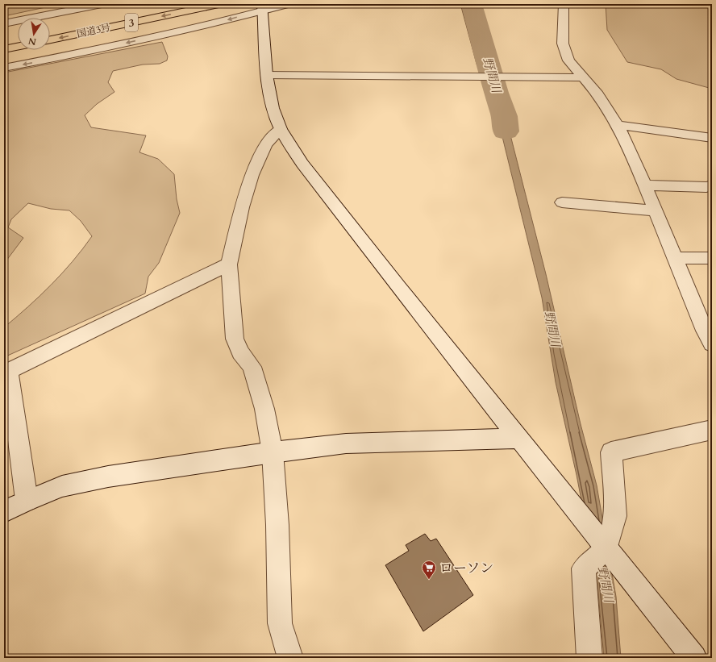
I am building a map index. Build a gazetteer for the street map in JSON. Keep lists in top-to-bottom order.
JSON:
{
  "streets": {
    "highway": ["3", "国道3号"]
  },
  "water": ["野間川"],
  "places": {
    "supermarket": ["ローソン"]
  },
  "north": "bottom"
}
